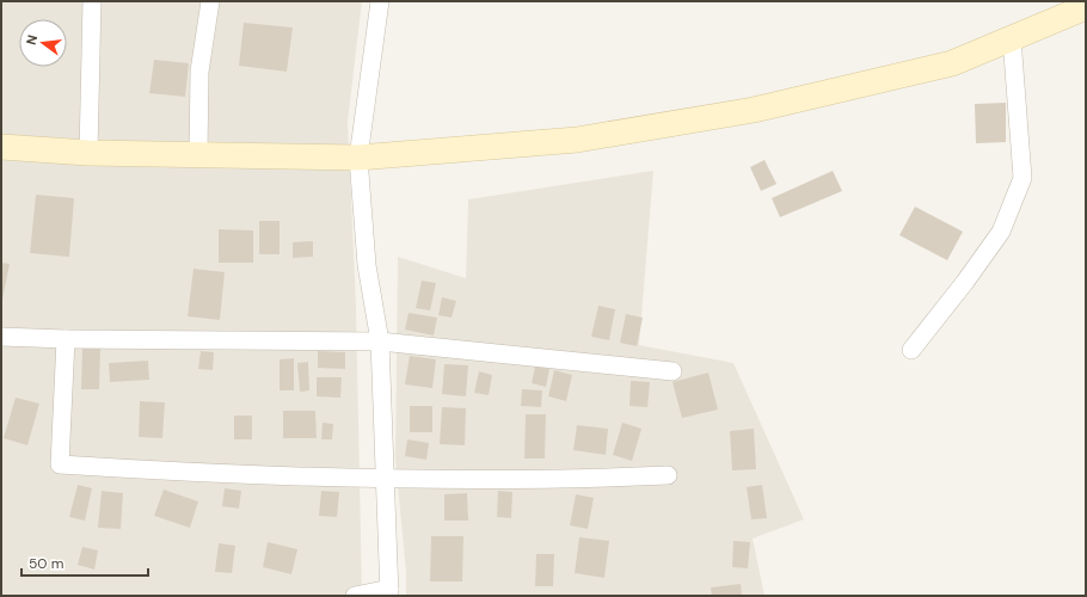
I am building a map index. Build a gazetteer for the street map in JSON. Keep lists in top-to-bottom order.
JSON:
{
  "scale_bar": "50 m",
  "north": "left"
}
